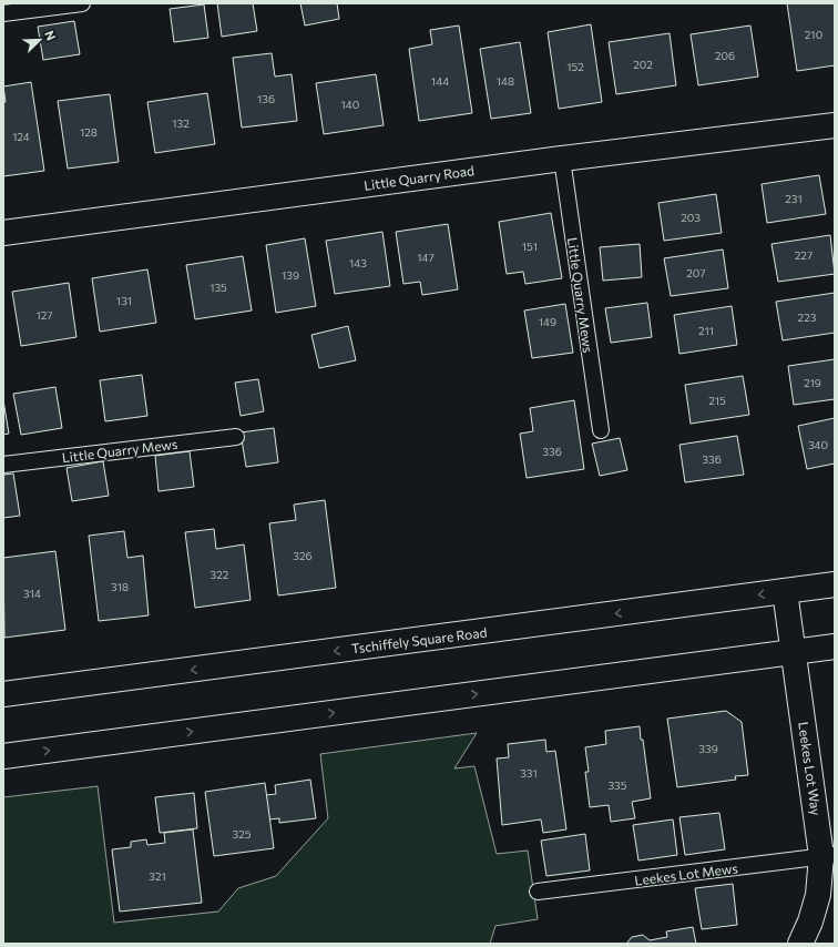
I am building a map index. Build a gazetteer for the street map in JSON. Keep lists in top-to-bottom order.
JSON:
{
  "streets": {
    "street": ["Little Quarry Road", "Tschiffely Square Road", "Leekes Lot Way"],
    "lane": ["Little Quarry Mews", "Leekes Lot Mews"]
  },
  "crossings": [
    ["Little Quarry Road", "Little Quarry Mews"],
    ["Tschiffely Square Road", "Leekes Lot Way"],
    ["Leekes Lot Way", "Leekes Lot Mews"]
  ],
  "house_numbers": [
    "210",
    "206",
    "202",
    "152",
    "144",
    "148",
    "136",
    "140",
    "132",
    "128",
    "124",
    "231",
    "203",
    "151",
    "227",
    "147",
    "143",
    "207",
    "139",
    "135",
    "131",
    "127",
    "223",
    "149",
    "211",
    "219",
    "215",
    "340",
    "336",
    "336",
    "326",
    "322",
    "318",
    "314",
    "339",
    "331",
    "335",
    "325",
    "321"
  ],
  "north": "top right"
}
